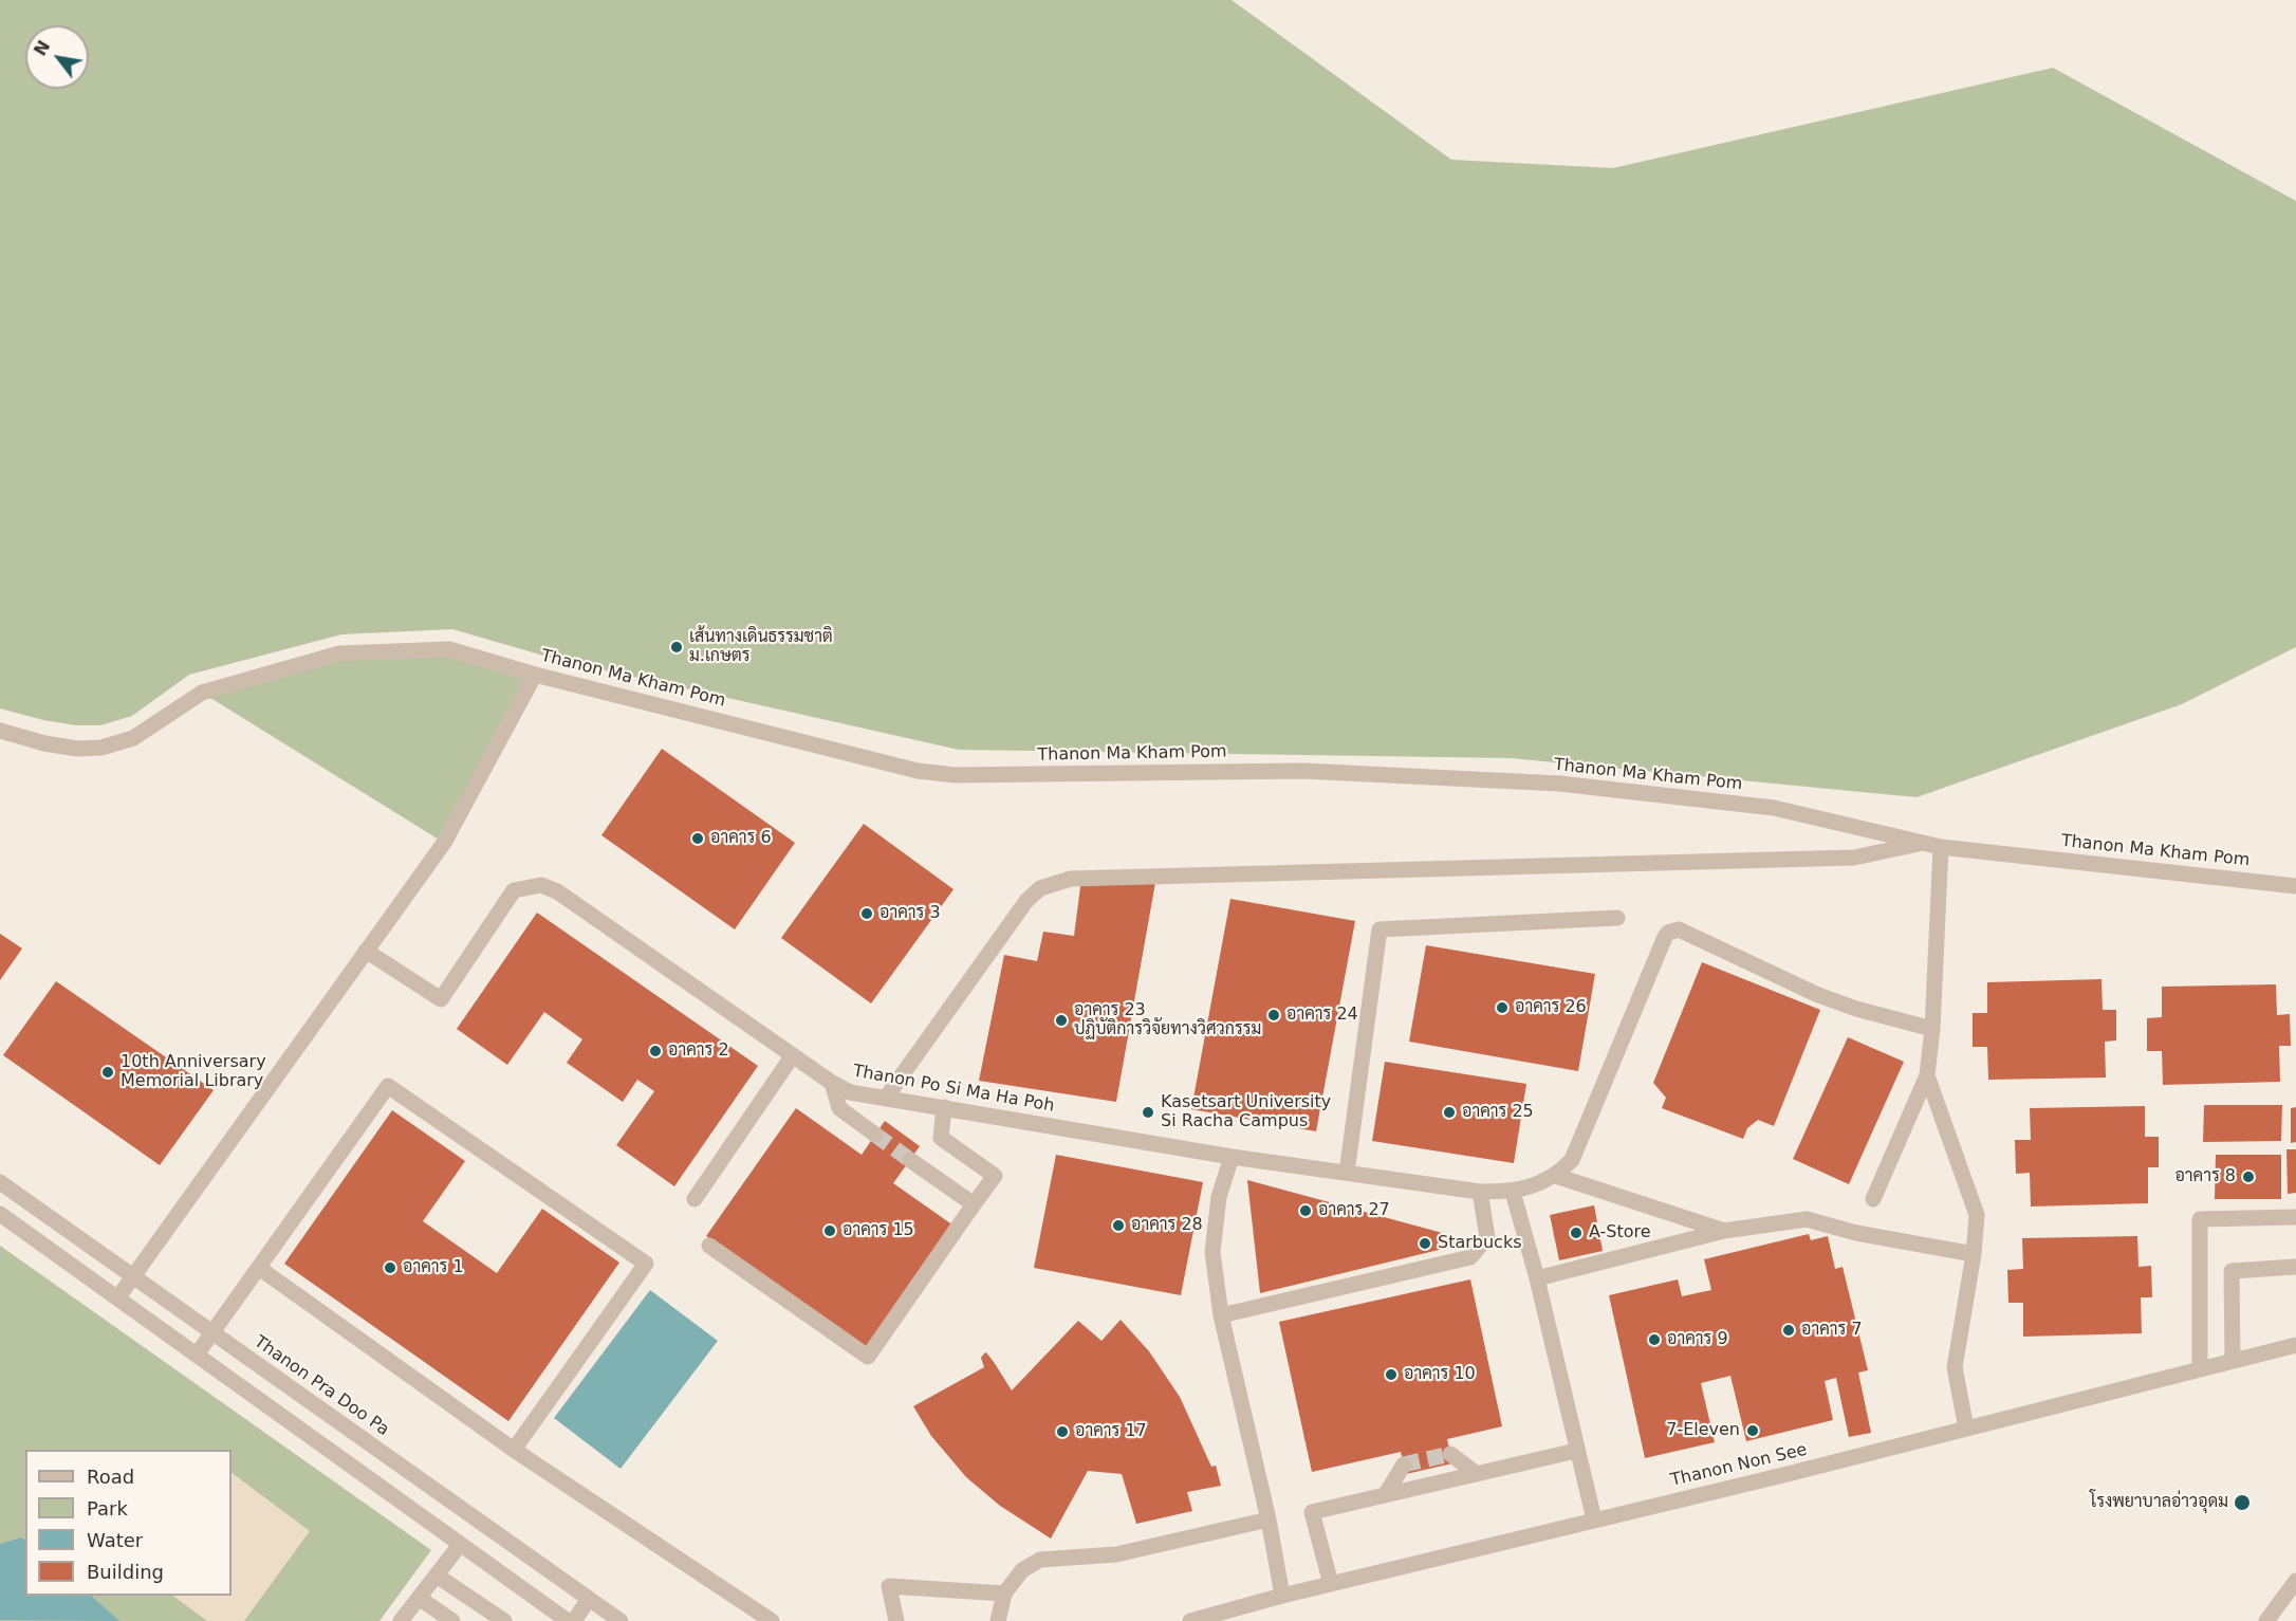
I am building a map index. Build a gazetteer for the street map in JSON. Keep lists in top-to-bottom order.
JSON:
{
  "streets": {
    "street": [
      "Thanon Ma Kham Pom",
      "Thanon Po Si Ma Ha Poh",
      "Thanon Pra Doo Pa",
      "Thanon Non See"
    ]
  },
  "places": [
    "เส้นทางเดินธรรมชาติ ม.เกษตร",
    "อาคาร 6",
    "อาคาร 3",
    "อาคาร 26",
    "อาคาร 24",
    "อาคาร 23 ปฏิบัติการวิจัยทางวิศวกรรม",
    "อาคาร 2",
    "10th Anniversary Memorial Library",
    "Kasetsart University Si Racha Campus",
    "อาคาร 25",
    "อาคาร 8",
    "อาคาร 27",
    "อาคาร 28",
    "อาคาร 15",
    "A-Store",
    "Starbucks",
    "อาคาร 1",
    "อาคาร 7",
    "อาคาร 9",
    "อาคาร 10",
    "7-Eleven",
    "อาคาร 17",
    "โรงพยาบาลอ่าวอุดม"
  ],
  "legend": [
    "Road",
    "Park",
    "Water",
    "Building"
  ],
  "north": "top left"
}
